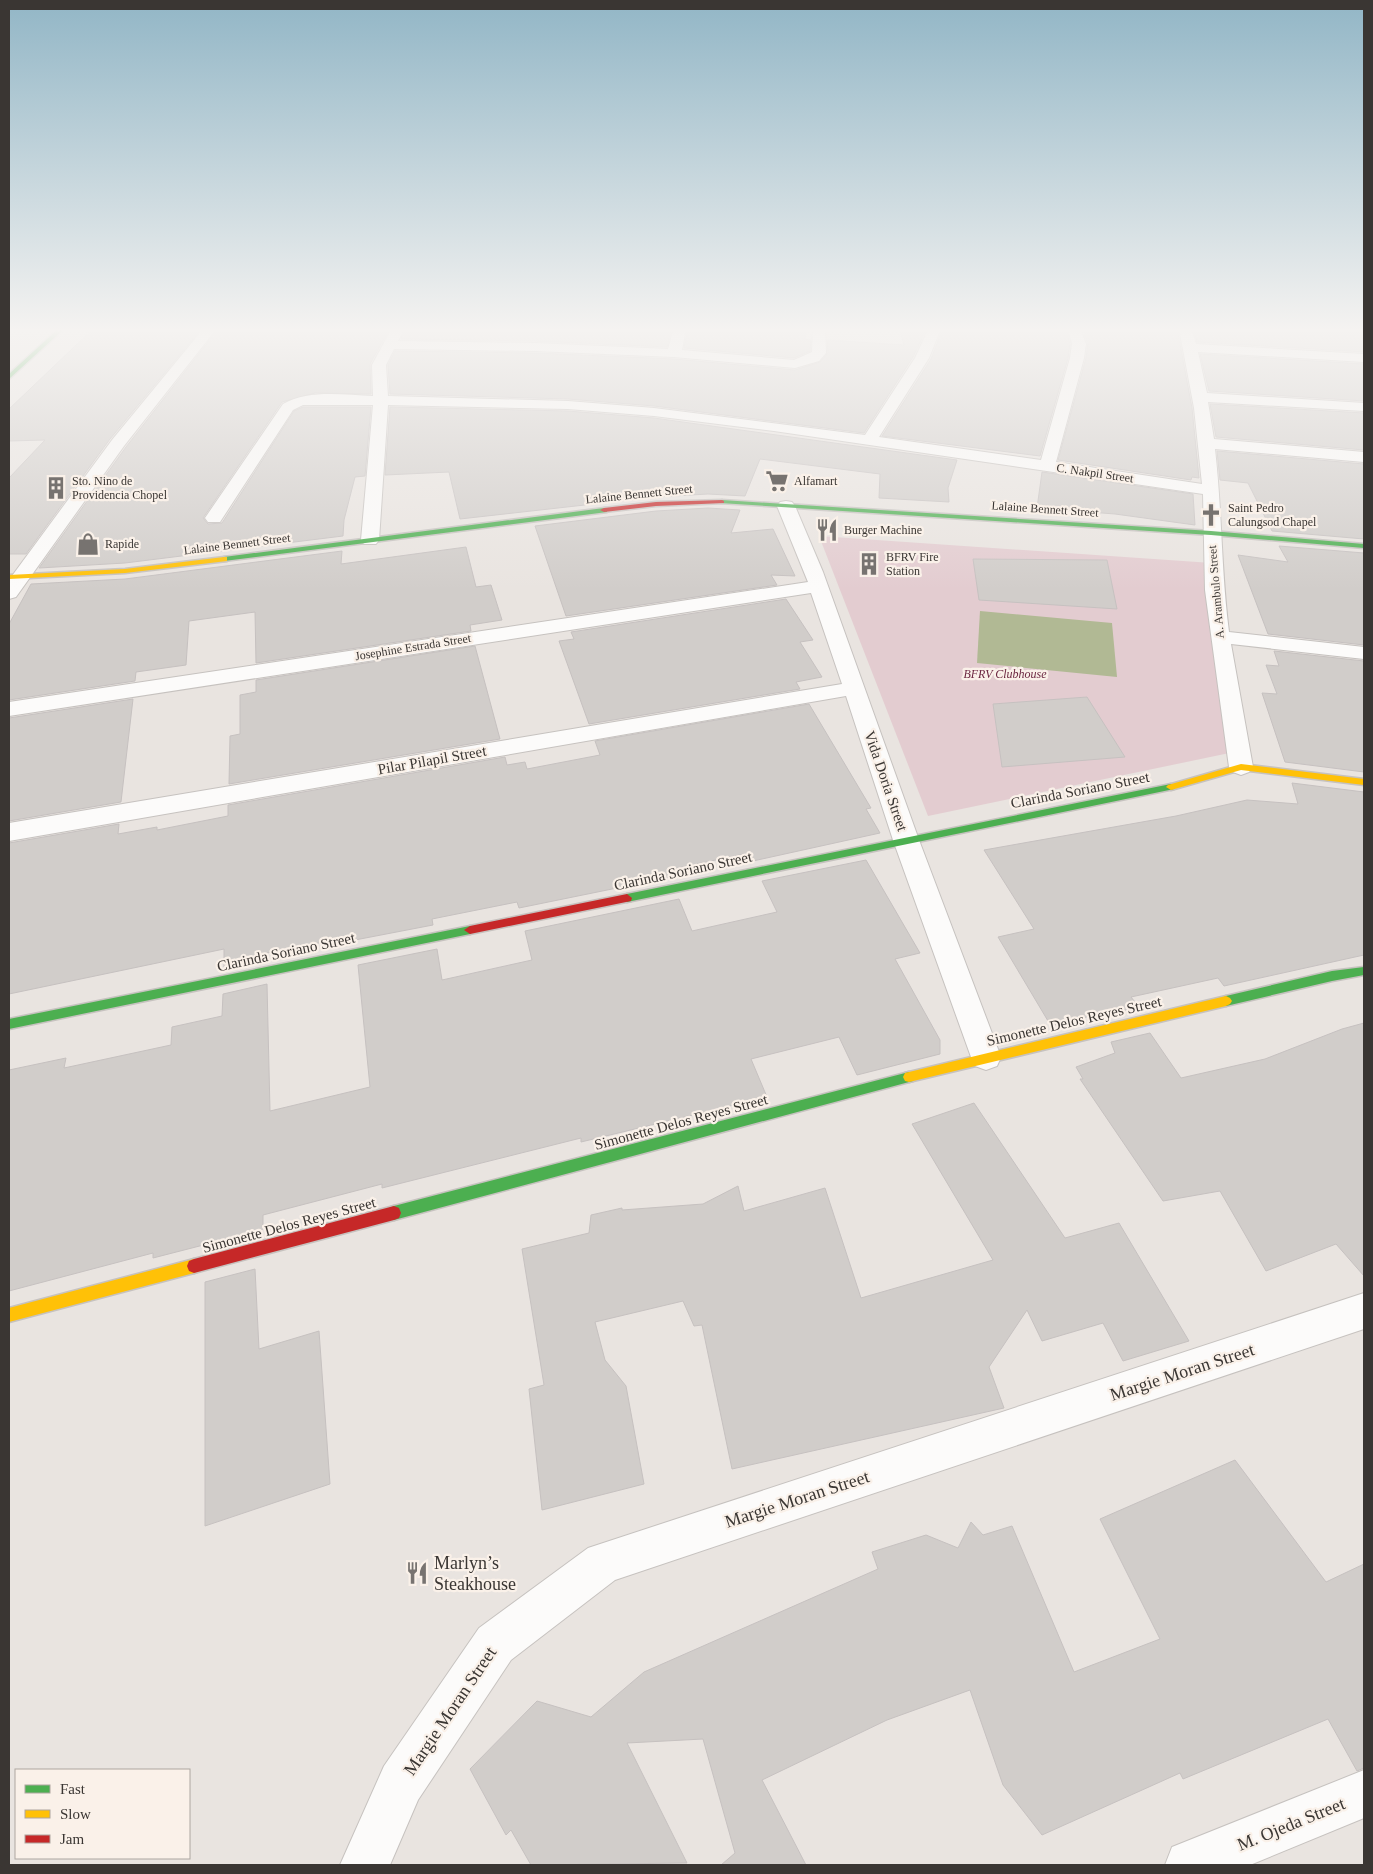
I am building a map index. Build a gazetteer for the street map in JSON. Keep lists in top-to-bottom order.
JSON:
{
  "streets": {
    "street": [
      "C. Nakpil Street",
      "Lalaine Bennett Street",
      "A. Arambulo Street",
      "Josephine Estrada Street",
      "Pilar Pilapil Street",
      "Vida Doria Street",
      "Clarinda Soriano Street",
      "Simonette Delos Reyes Street",
      "Margie Moran Street",
      "M. Ojeda Street"
    ]
  },
  "crossings": [
    ["C. Nakpil Street", "A. Arambulo Street"],
    ["Lalaine Bennett Street", "A. Arambulo Street"],
    ["Lalaine Bennett Street", "Vida Doria Street"],
    ["A. Arambulo Street", "Clarinda Soriano Street"],
    ["Josephine Estrada Street", "Vida Doria Street"],
    ["Pilar Pilapil Street", "Vida Doria Street"],
    ["Vida Doria Street", "Clarinda Soriano Street"],
    ["Vida Doria Street", "Simonette Delos Reyes Street"]
  ],
  "parks": ["BFRV Clubhouse"],
  "places": {
    "supermarket": ["Alfamart"],
    "building": ["Sto. Nino de Providencia Chopel", "BFRV Fire Station"],
    "church": ["Saint Pedro Calungsod Chapel"],
    "restaurant": ["Burger Machine", "Marlyn’s Steakhouse"],
    "shop": ["Rapide"]
  },
  "legend": ["Fast", "Slow", "Jam"]
}
